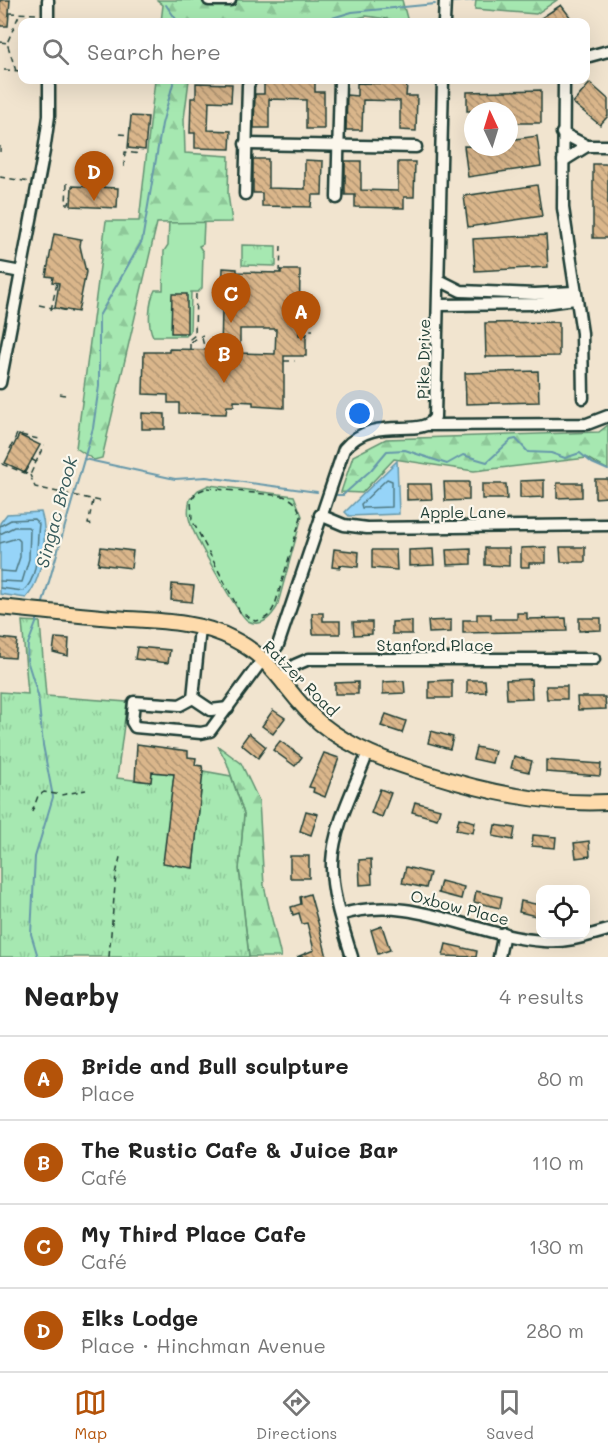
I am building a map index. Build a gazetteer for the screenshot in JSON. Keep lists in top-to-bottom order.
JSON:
{
  "streets": {
    "main road": ["Ratzer Road"],
    "street": [
      "Pike Drive",
      "Apple Lane",
      "Stanford Place",
      "Oxbow Place"
    ]
  },
  "crossings": [
    ["Stanford Place", "Ratzer Road"]
  ],
  "water": ["Singac Brook"],
  "north": "top",
  "page": {
    "search": "Search here",
    "pins": [
      "D",
      "C",
      "A",
      "B"
    ],
    "heading": ["Nearby", "4 results"],
    "list": [
      {
        "mark": "A",
        "name": "Bride and Bull sculpture",
        "note": "Place",
        "value": "80 m"
      },
      {
        "mark": "B",
        "name": "The Rustic Cafe & Juice Bar",
        "note": "Café",
        "value": "110 m"
      },
      {
        "mark": "C",
        "name": "My Third Place Cafe",
        "note": "Café",
        "value": "130 m"
      },
      {
        "mark": "D",
        "name": "Elks Lodge",
        "note": "Place · Hinchman Avenue",
        "value": "280 m"
      }
    ],
    "nav": ["Map", "Directions", "Saved"]
  }
}
